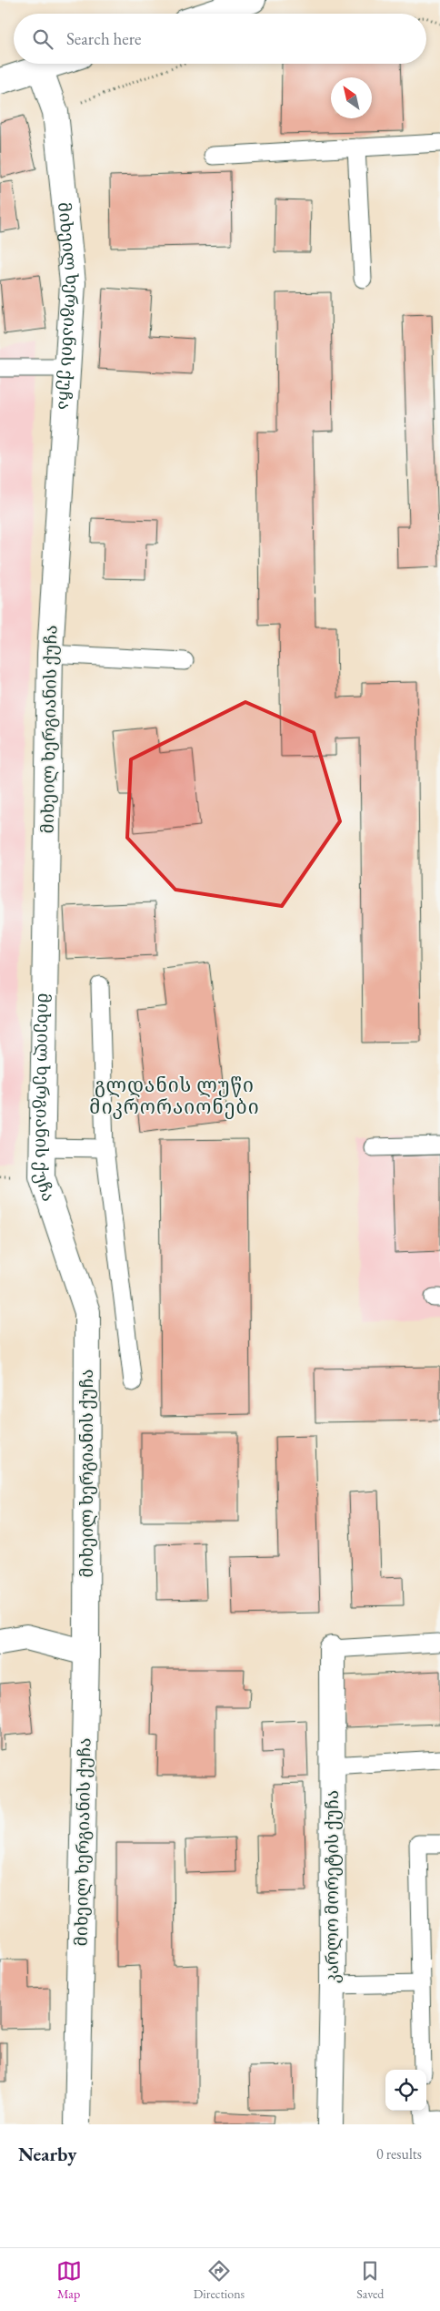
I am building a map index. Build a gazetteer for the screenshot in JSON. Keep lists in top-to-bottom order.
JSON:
{
  "streets": {
    "street": ["მიხეილ ხერგიანის ქუჩა", "კარლო მორეტის ქუჩა"]
  },
  "districts": ["გლდანის ლუწი მიკრორაიონები"],
  "north": "top left",
  "page": {
    "search": "Search here",
    "heading": ["Nearby", "0 results"],
    "nav": ["Map", "Directions", "Saved"]
  }
}
